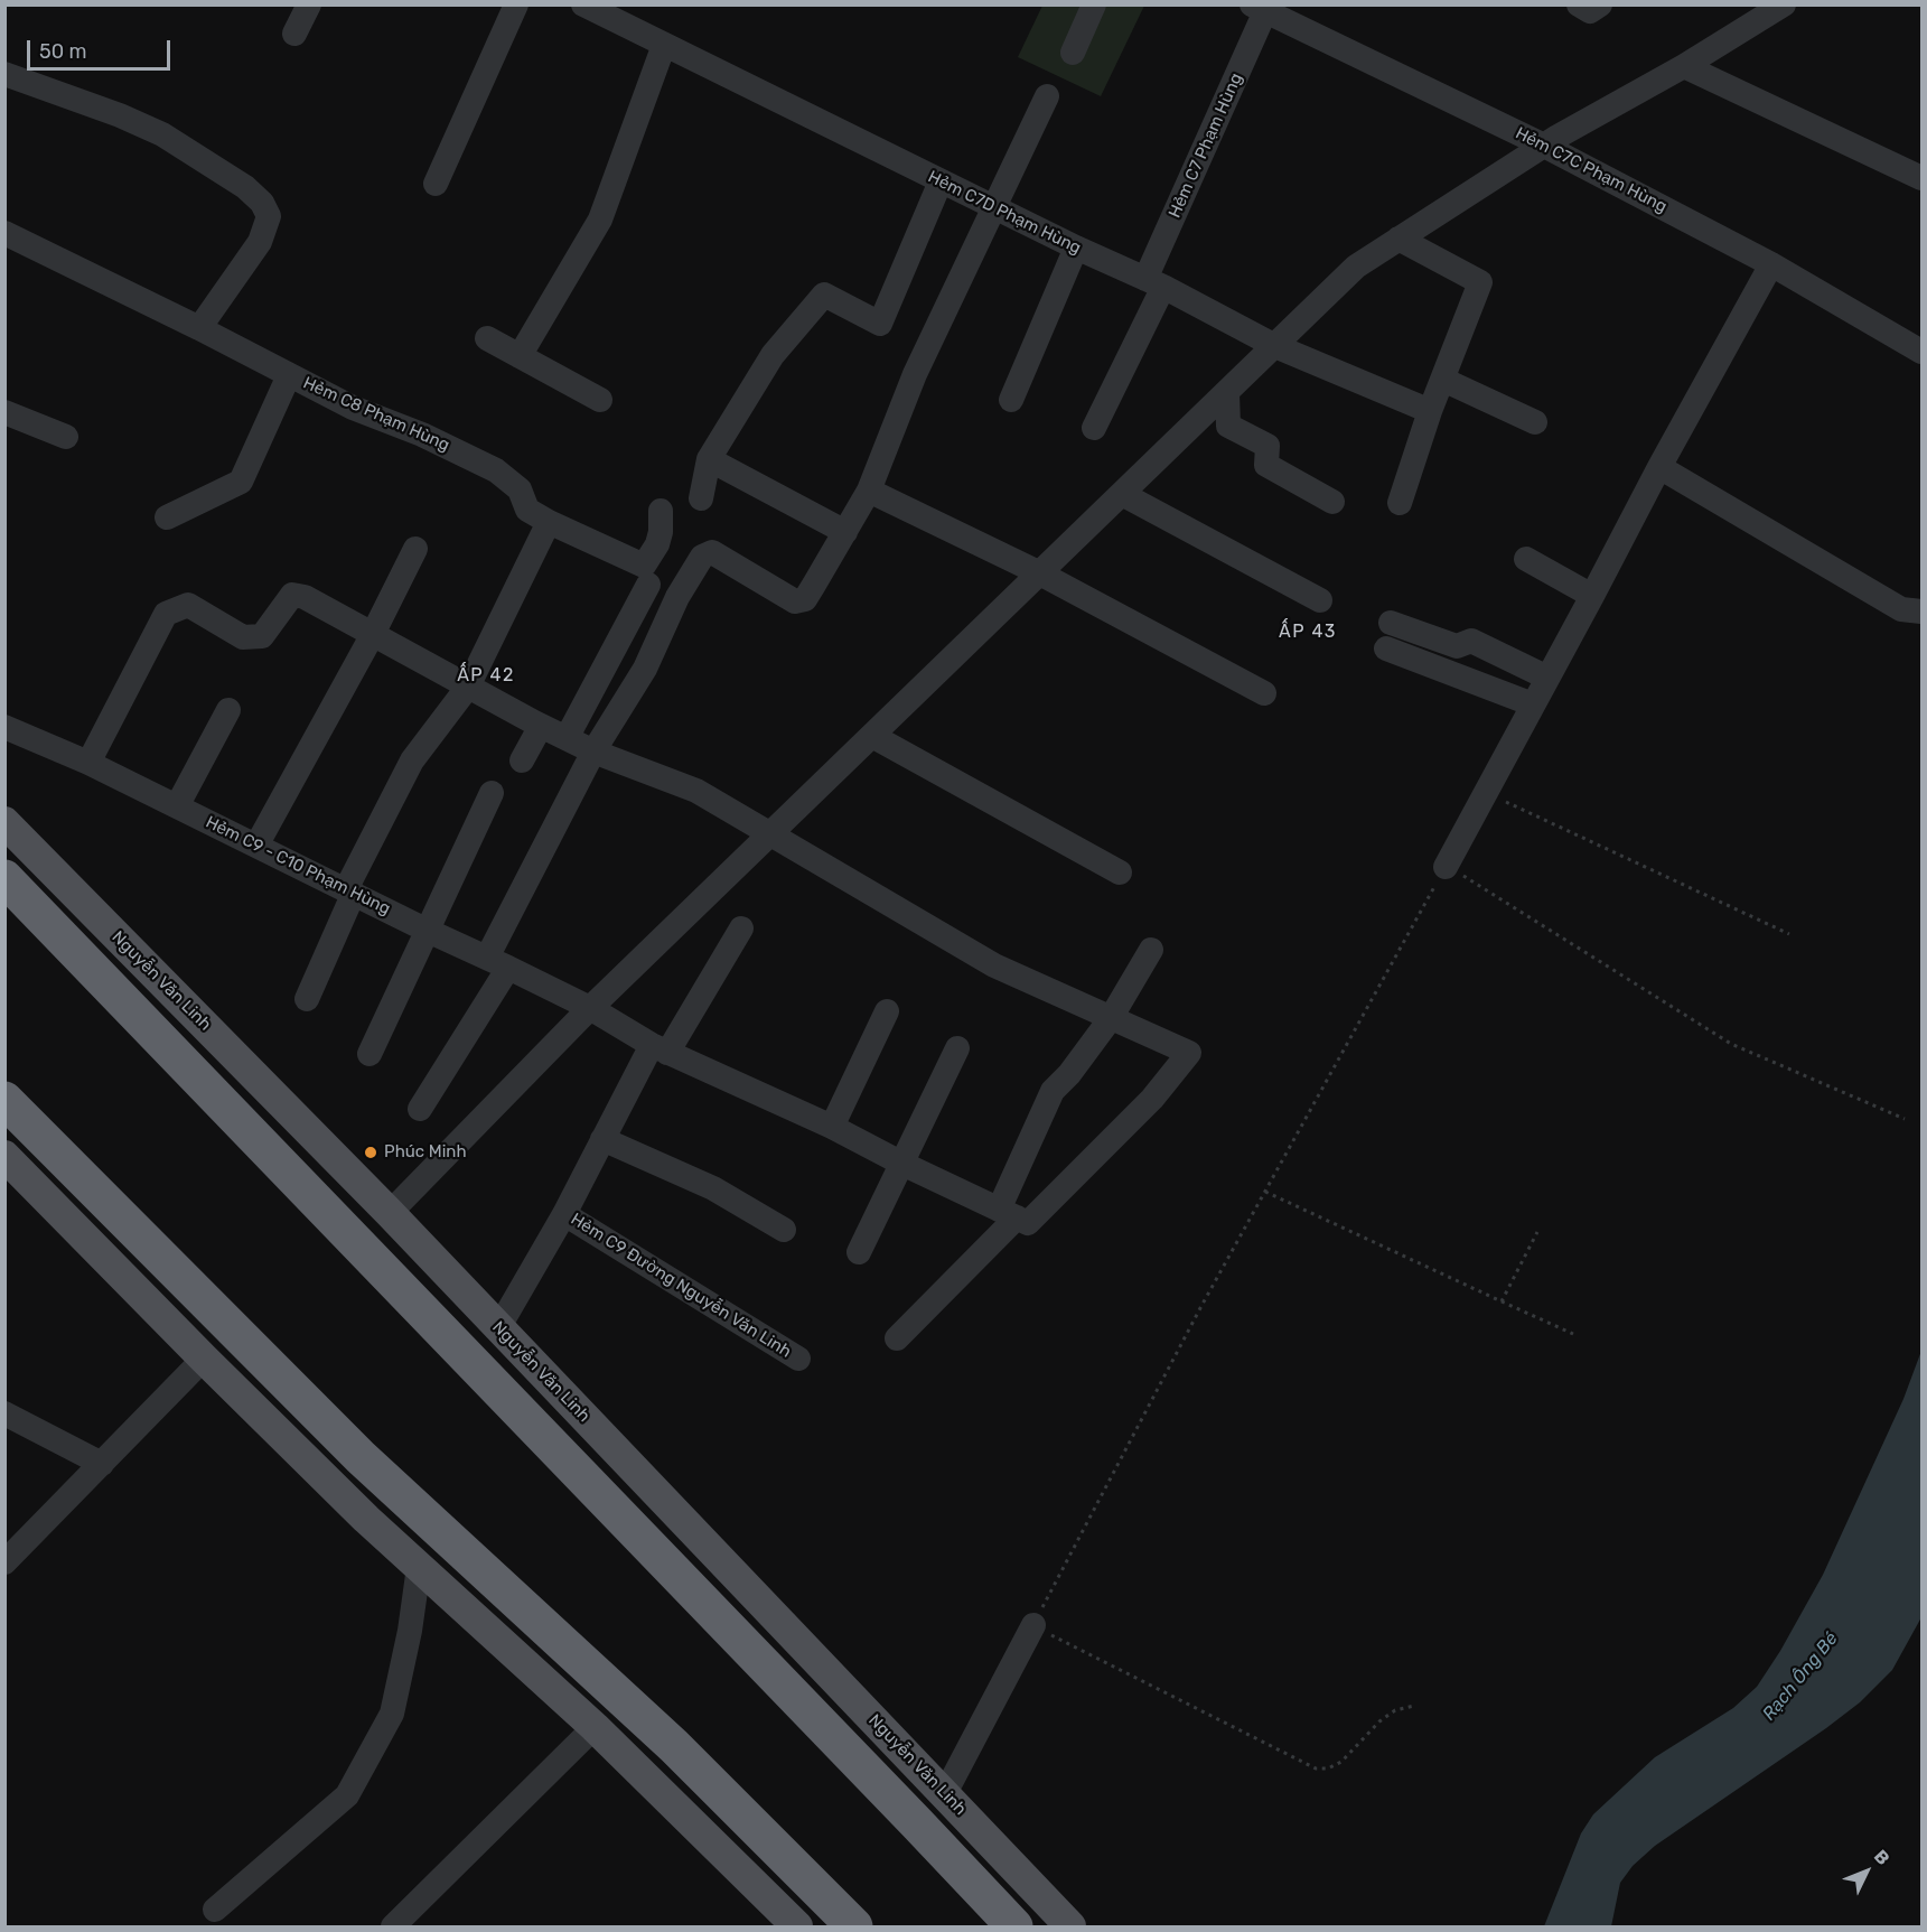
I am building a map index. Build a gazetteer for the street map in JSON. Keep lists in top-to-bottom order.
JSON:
{
  "streets": {
    "main road": ["Nguyễn Văn Linh"],
    "street": [
      "Hẻm C7 Phạm Hùng",
      "Hẻm C7C Phạm Hùng",
      "Hẻm C7D Phạm Hùng",
      "Hẻm C8 Phạm Hùng",
      "Hẻm C9 - C10 Phạm Hùng",
      "Hẻm C9 Đường Nguyễn Văn Linh"
    ]
  },
  "crossings": [
    ["Hẻm C7 Phạm Hùng", "Hẻm C7C Phạm Hùng"],
    ["Hẻm C7 Phạm Hùng", "Hẻm C7D Phạm Hùng"],
    ["Hẻm C9 - C10 Phạm Hùng", "Hẻm C9 Đường Nguyễn Văn Linh"],
    ["Nguyễn Văn Linh", "Hẻm C9 Đường Nguyễn Văn Linh"]
  ],
  "districts": ["ẤP 43", "ẤP 42"],
  "water": ["Rạch Ông Bé"],
  "places": ["Phúc Minh"],
  "scale_bar": "50 m",
  "north": "top right"
}
